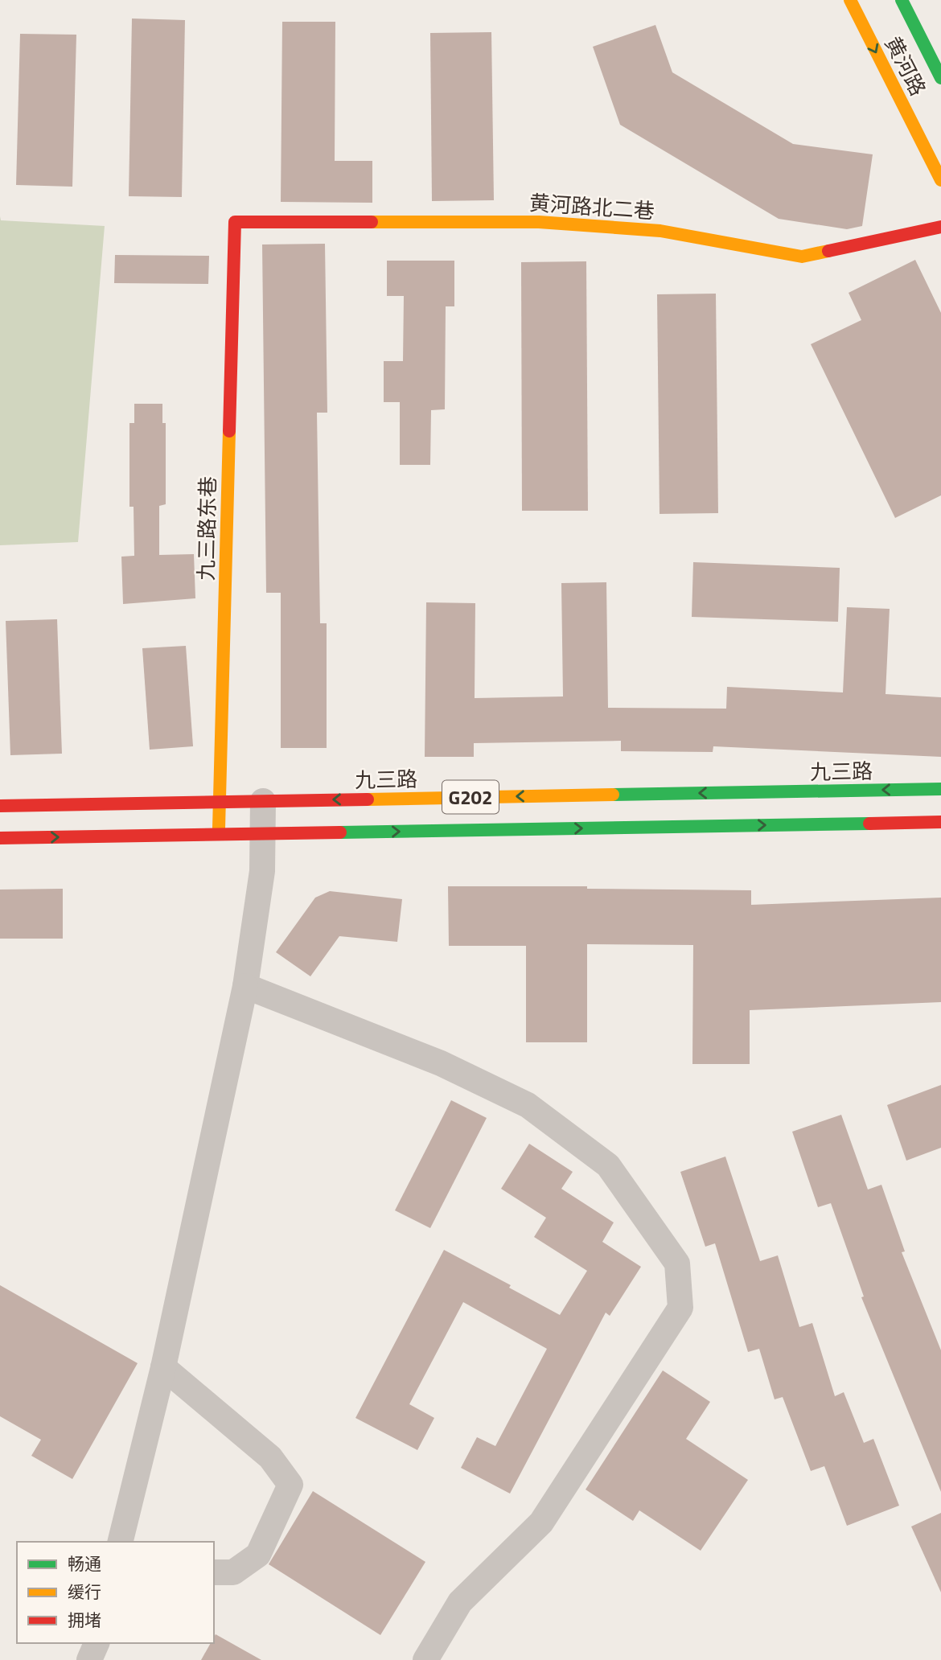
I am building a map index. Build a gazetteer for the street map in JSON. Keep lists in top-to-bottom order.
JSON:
{
  "streets": {
    "main road": [
      "黄河路",
      "黄河路北二巷",
      "九三路东巷",
      "九三路",
      "G202"
    ]
  },
  "crossings": [
    ["黄河路北二巷", "九三路东巷"],
    ["九三路东巷", "九三路"],
    ["九三路东巷", "G202"]
  ],
  "legend": ["畅通", "缓行", "拥堵"]
}
